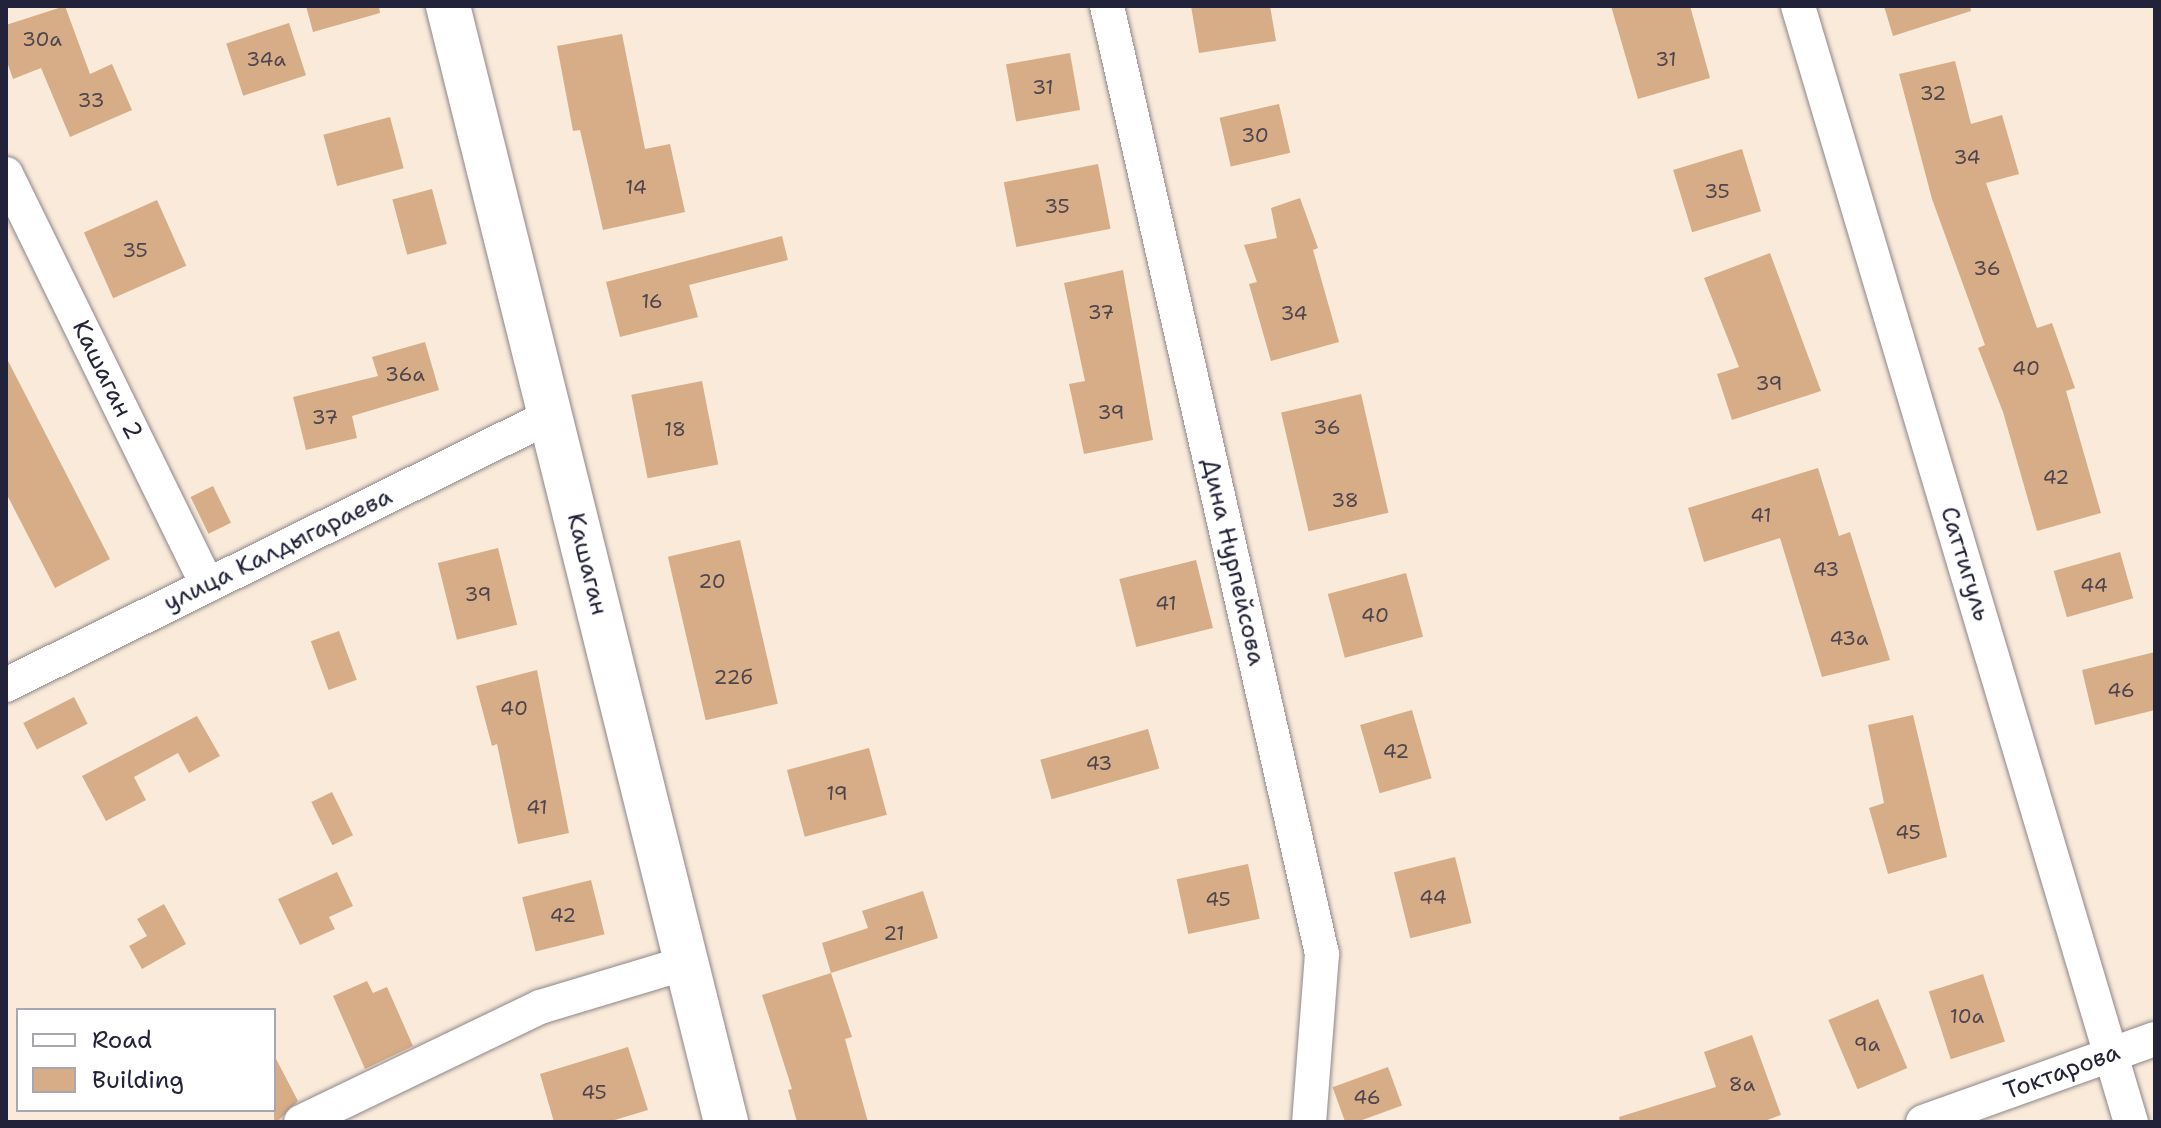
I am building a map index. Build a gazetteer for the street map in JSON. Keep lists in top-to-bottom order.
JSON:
{
  "streets": {
    "street": [
      "Кашаган 2",
      "улица Калдыгараева",
      "Дина Нурпейсова",
      "Кашаган",
      "Саттигуль",
      "Токтарова"
    ]
  },
  "crossings": [
    ["Кашаган 2", "улица Калдыгараева"],
    ["улица Калдыгараева", "Кашаган"],
    ["Саттигуль", "Токтарова"]
  ],
  "house_numbers": [
    "30а",
    "34а",
    "31",
    "31",
    "32",
    "33",
    "30",
    "34",
    "14",
    "35",
    "35",
    "35",
    "36",
    "16",
    "37",
    "34",
    "40",
    "36а",
    "39",
    "39",
    "37",
    "36",
    "18",
    "42",
    "38",
    "41",
    "43",
    "20",
    "44",
    "39",
    "41",
    "40",
    "43а",
    "22б",
    "46",
    "40",
    "42",
    "43",
    "19",
    "41",
    "45",
    "44",
    "45",
    "42",
    "21",
    "10а",
    "9а",
    "8а",
    "45",
    "46"
  ],
  "legend": ["Road", "Building"]
}
